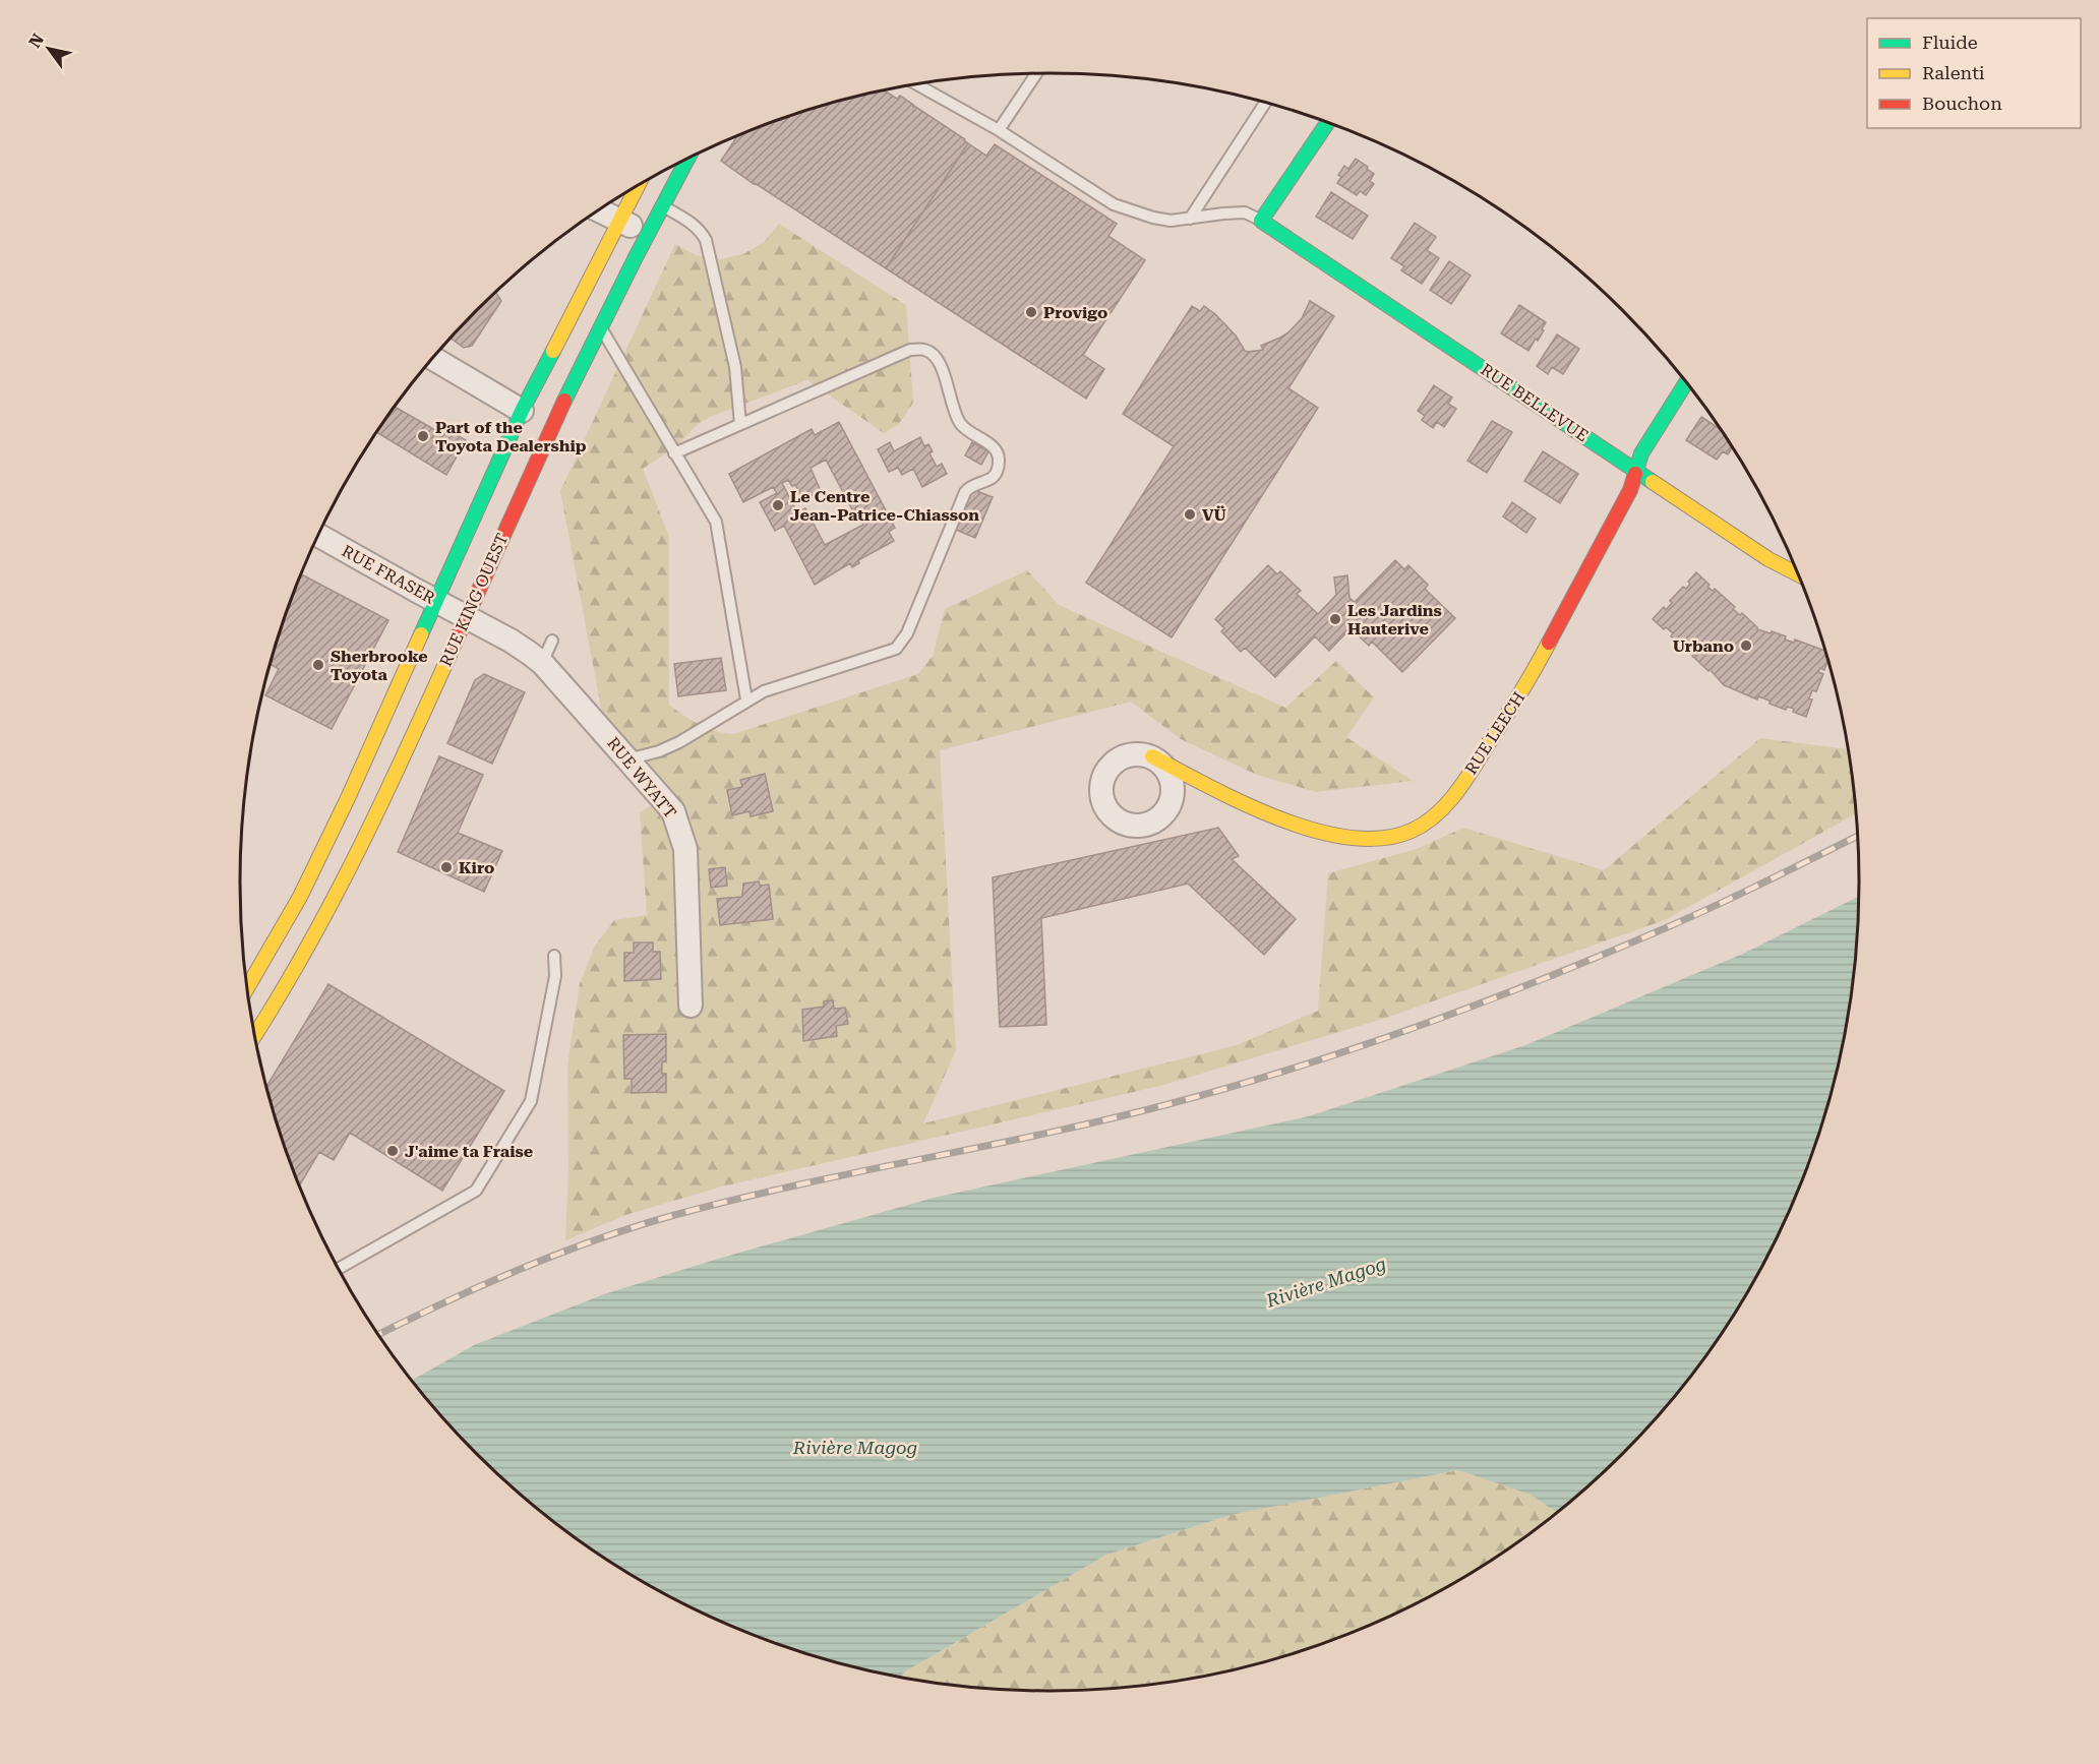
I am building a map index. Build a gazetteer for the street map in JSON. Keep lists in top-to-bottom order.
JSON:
{
  "streets": {
    "main road": ["RUE BELLEVUE", "RUE KING OUEST", "RUE LEECH"],
    "street": ["RUE FRASER", "RUE WYATT"]
  },
  "crossings": [
    ["RUE BELLEVUE", "RUE LEECH"],
    ["RUE FRASER", "RUE KING OUEST"],
    ["RUE FRASER", "RUE WYATT"],
    ["RUE KING OUEST", "RUE WYATT"]
  ],
  "water": ["Rivière Magog"],
  "places": [
    "Provigo",
    "Part of the Toyota Dealership",
    "Le Centre Jean-Patrice-Chiasson",
    "VÜ",
    "Les Jardins Hauterive",
    "Urbano",
    "Sherbrooke Toyota",
    "Kiro",
    "J'aime ta Fraise"
  ],
  "legend": ["Fluide", "Ralenti", "Bouchon"],
  "north": "top left"
}
